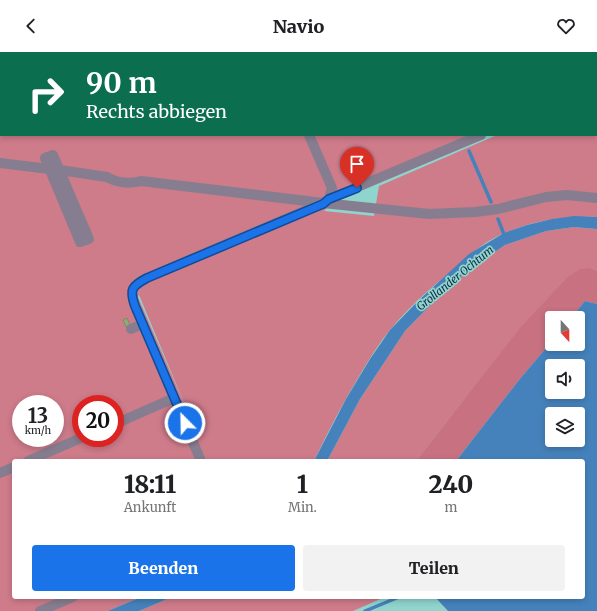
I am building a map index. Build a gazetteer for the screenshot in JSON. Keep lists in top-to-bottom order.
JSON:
{
  "water": ["Grollander Ochtum"],
  "north": "bottom",
  "page": {
    "header": "Navio",
    "turn": ["90 m", "Rechts abbiegen"],
    "speed": "13 km/h",
    "limit": "20",
    "eta": [
      "18:11",
      "Ankunft",
      "1",
      "Min.",
      "240",
      "m"
    ],
    "buttons": ["Beenden", "Teilen"]
  }
}
